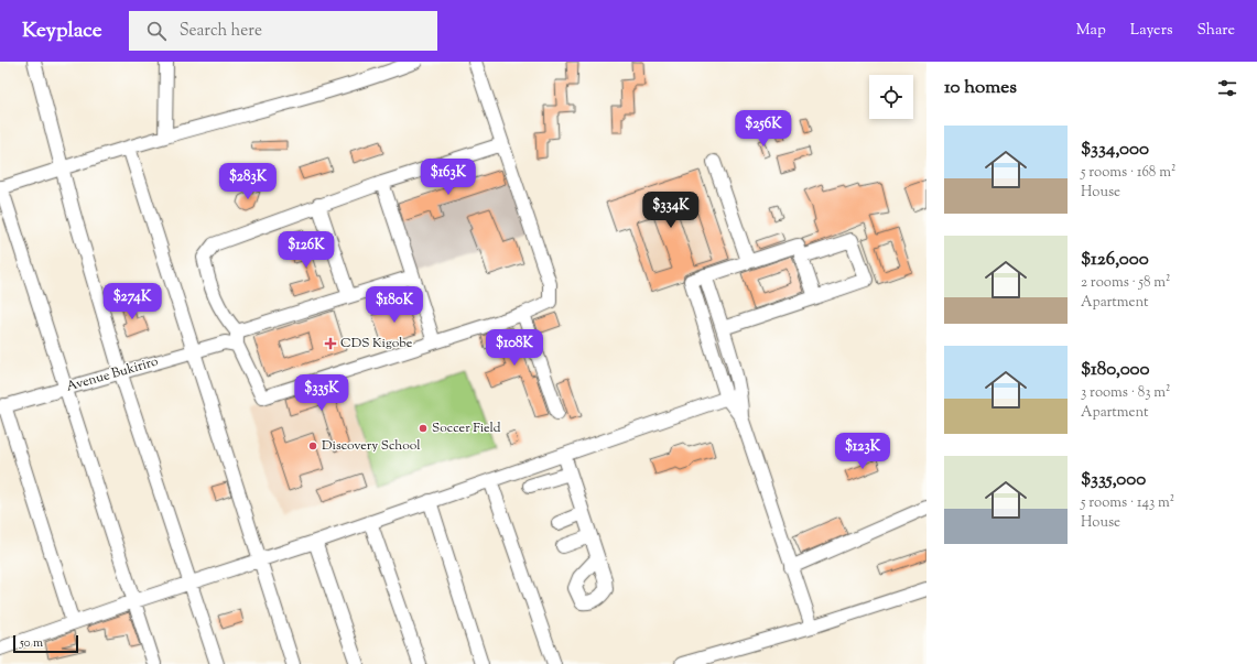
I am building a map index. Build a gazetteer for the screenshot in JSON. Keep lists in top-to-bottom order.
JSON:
{
  "streets": {
    "street": ["Avenue Bukiriro"]
  },
  "places": {
    "health": ["CDS Kigobe"],
    "other": ["Soccer Field", "Discovery School"]
  },
  "scale_bar": "50 m",
  "page": {
    "header": "Keyplace",
    "search": "Search here",
    "nav": ["Map", "Layers", "Share"],
    "heading": "10 homes",
    "price": [
      "$256K",
      "$163K",
      "$283K",
      "$334K",
      "$126K",
      "$274K",
      "$180K",
      "$108K",
      "$335K",
      "$123K"
    ],
    "list": [
      {
        "name": "$334,000",
        "note": "5 rooms · 168 m² · House"
      },
      {
        "name": "$126,000",
        "note": "2 rooms · 58 m² · Apartment"
      },
      {
        "name": "$180,000",
        "note": "3 rooms · 83 m² · Apartment"
      },
      {
        "name": "$335,000",
        "note": "5 rooms · 143 m² · House"
      }
    ],
    "scale": "50 m"
  }
}
